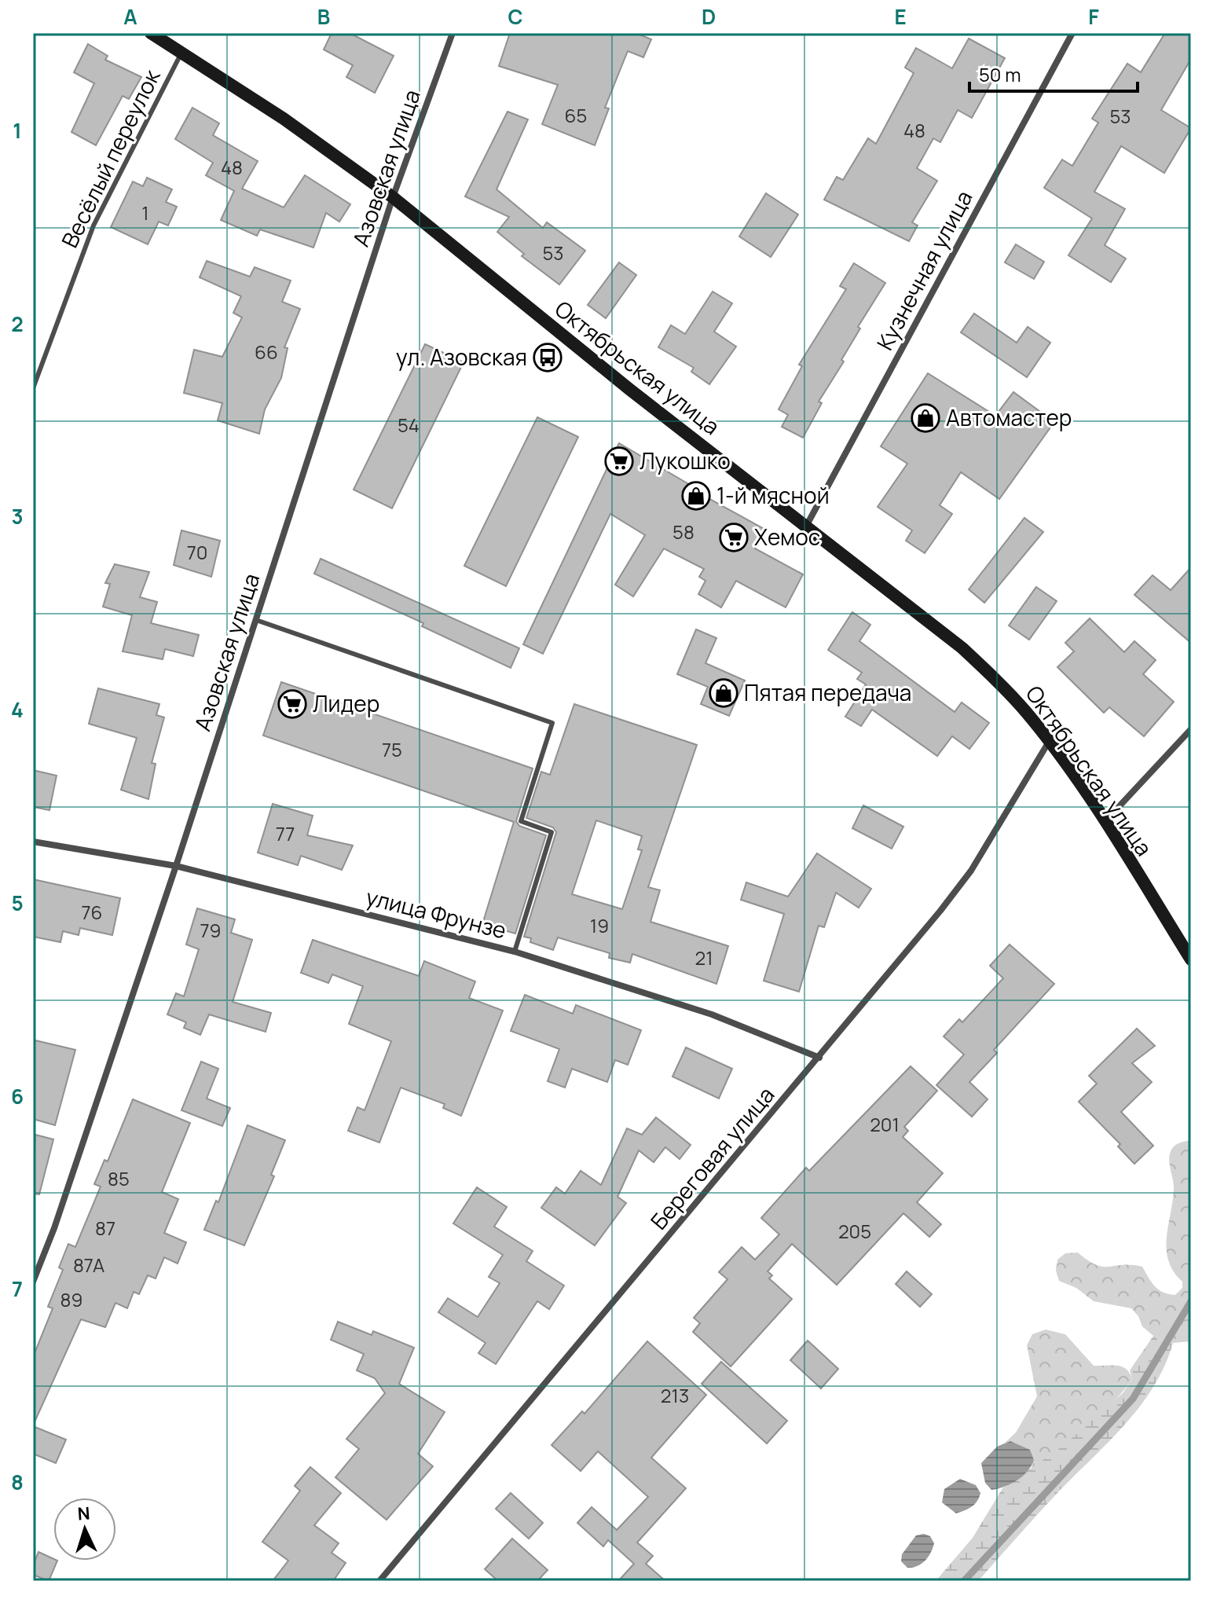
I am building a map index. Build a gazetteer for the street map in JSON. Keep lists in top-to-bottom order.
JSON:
{
  "streets": {
    "street": [
      "Азовская улица",
      "Кузнечная улица",
      "Октябрьская улица",
      "улица Фрунзе",
      "Береговая улица"
    ],
    "lane": ["Весёлый переулок"]
  },
  "crossings": [
    ["Весёлый переулок", "Октябрьская улица"],
    ["Азовская улица", "Октябрьская улица"],
    ["Азовская улица", "улица Фрунзе"],
    ["Кузнечная улица", "Октябрьская улица"],
    ["Октябрьская улица", "Береговая улица"],
    ["улица Фрунзе", "Береговая улица"]
  ],
  "places": {
    "bus stop": ["ул. Азовская"],
    "shop": ["Автомастер", "1-й мясной", "Пятая передача"],
    "supermarket": ["Лукошко", "Хемос", "Лидер"]
  },
  "house_numbers": [
    "65",
    "53",
    "48",
    "48",
    "1",
    "53",
    "66",
    "54",
    "58",
    "70",
    "75",
    "77",
    "76",
    "19",
    "79",
    "21",
    "201",
    "85",
    "87",
    "205",
    "87А",
    "89",
    "213"
  ],
  "scale_bar": "50 m",
  "north": "top",
  "grid": {
    "columns": [
      "A",
      "B",
      "C",
      "D",
      "E",
      "F"
    ],
    "rows": [
      "1",
      "2",
      "3",
      "4",
      "5",
      "6",
      "7",
      "8"
    ]
  }
}
